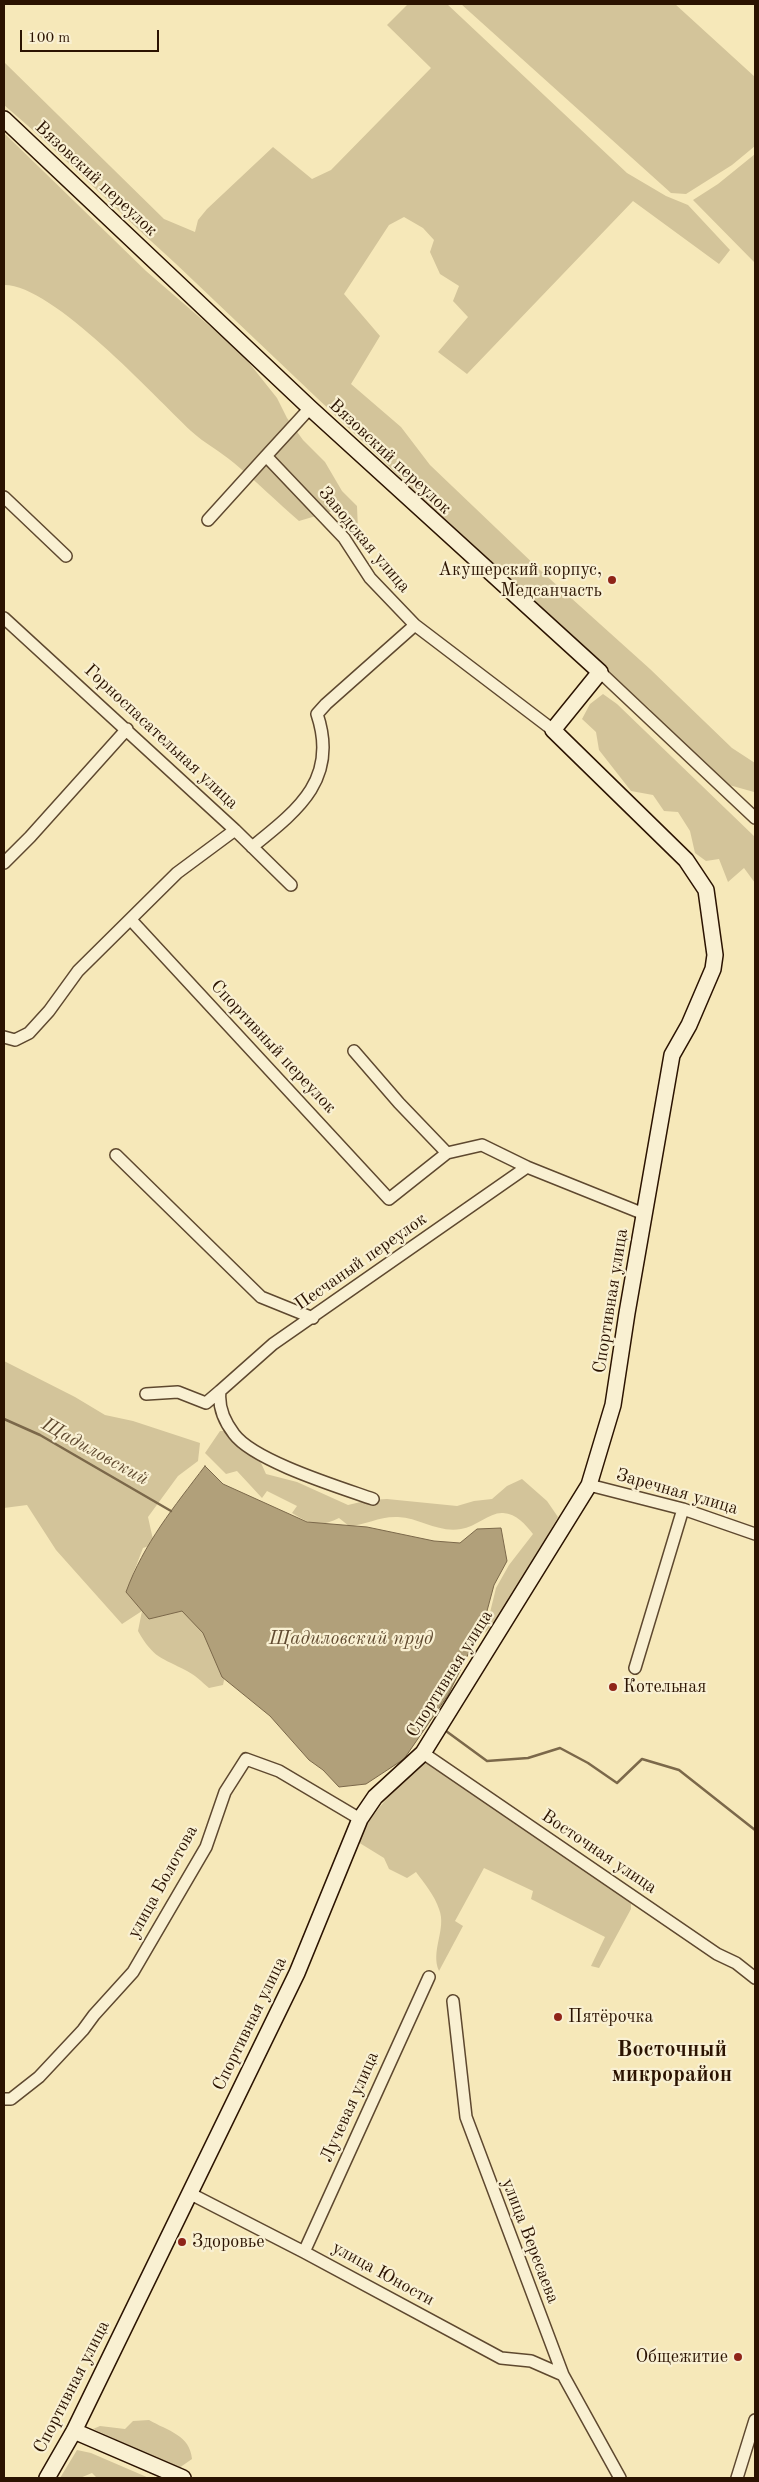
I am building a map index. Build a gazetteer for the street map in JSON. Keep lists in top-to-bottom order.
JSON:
{
  "streets": {
    "street": [
      "Вязовский переулок",
      "Заводская улица",
      "Горноспасательная улица",
      "Спортивный переулок",
      "Песчаный переулок",
      "Спортивная улица",
      "Заречная улица",
      "Восточная улица",
      "улица Болотова",
      "Лучевая улица",
      "улица Вересаева",
      "улица Юности"
    ]
  },
  "crossings": [
    ["Заводская улица", "Спортивная улица"],
    ["Спортивная улица", "Заречная улица"],
    ["Спортивная улица", "Восточная улица"],
    ["Спортивная улица", "улица Болотова"],
    ["Спортивная улица", "улица Юности"],
    ["Лучевая улица", "улица Юности"],
    ["улица Вересаева", "улица Юности"]
  ],
  "districts": ["Восточный микрорайон"],
  "water": ["Щадиловский", "Щадиловский пруд"],
  "places": [
    "Акушерский корпус, Медсанчасть",
    "Котельная",
    "Пятёрочка",
    "Здоровье",
    "Общежитие"
  ],
  "scale_bar": "100 m"
}
